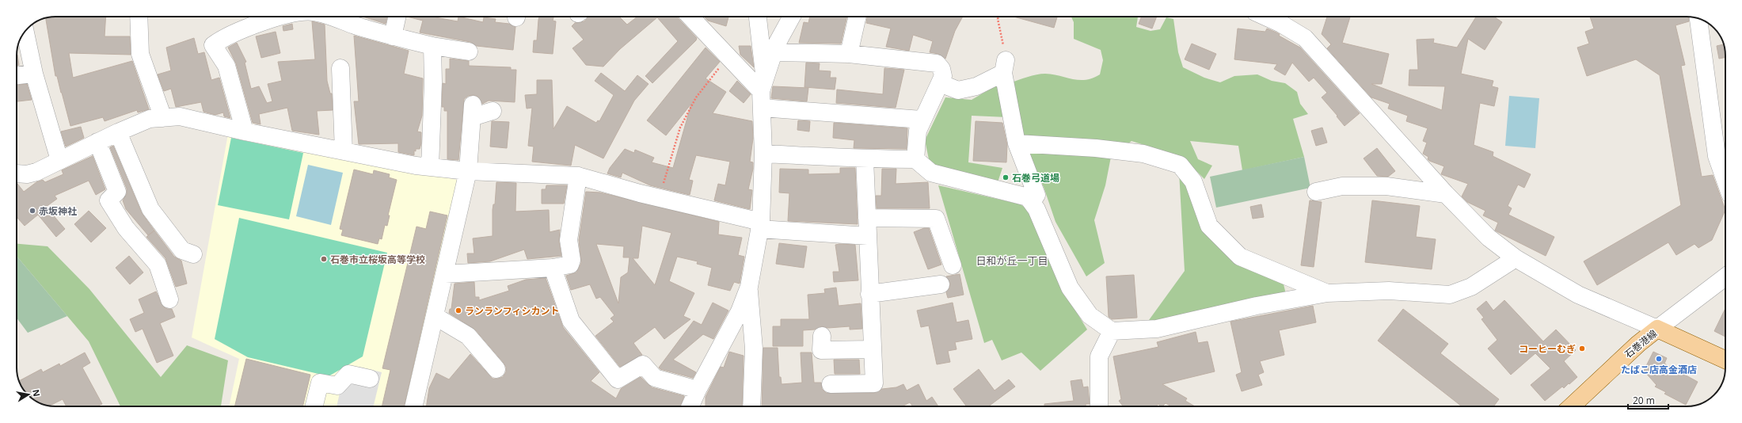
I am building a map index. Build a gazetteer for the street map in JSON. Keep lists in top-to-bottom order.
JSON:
{
  "streets": {
    "main road": ["石巻港線"]
  },
  "districts": ["日和が丘一丁目"],
  "places": [
    "石巻弓道場",
    "赤坂神社",
    "石巻市立桜坂高等学校",
    "ランランフィシカント",
    "コーヒーむぎ",
    "たばこ店高金酒店"
  ],
  "scale_bar": "20 m",
  "north": "right"
}
